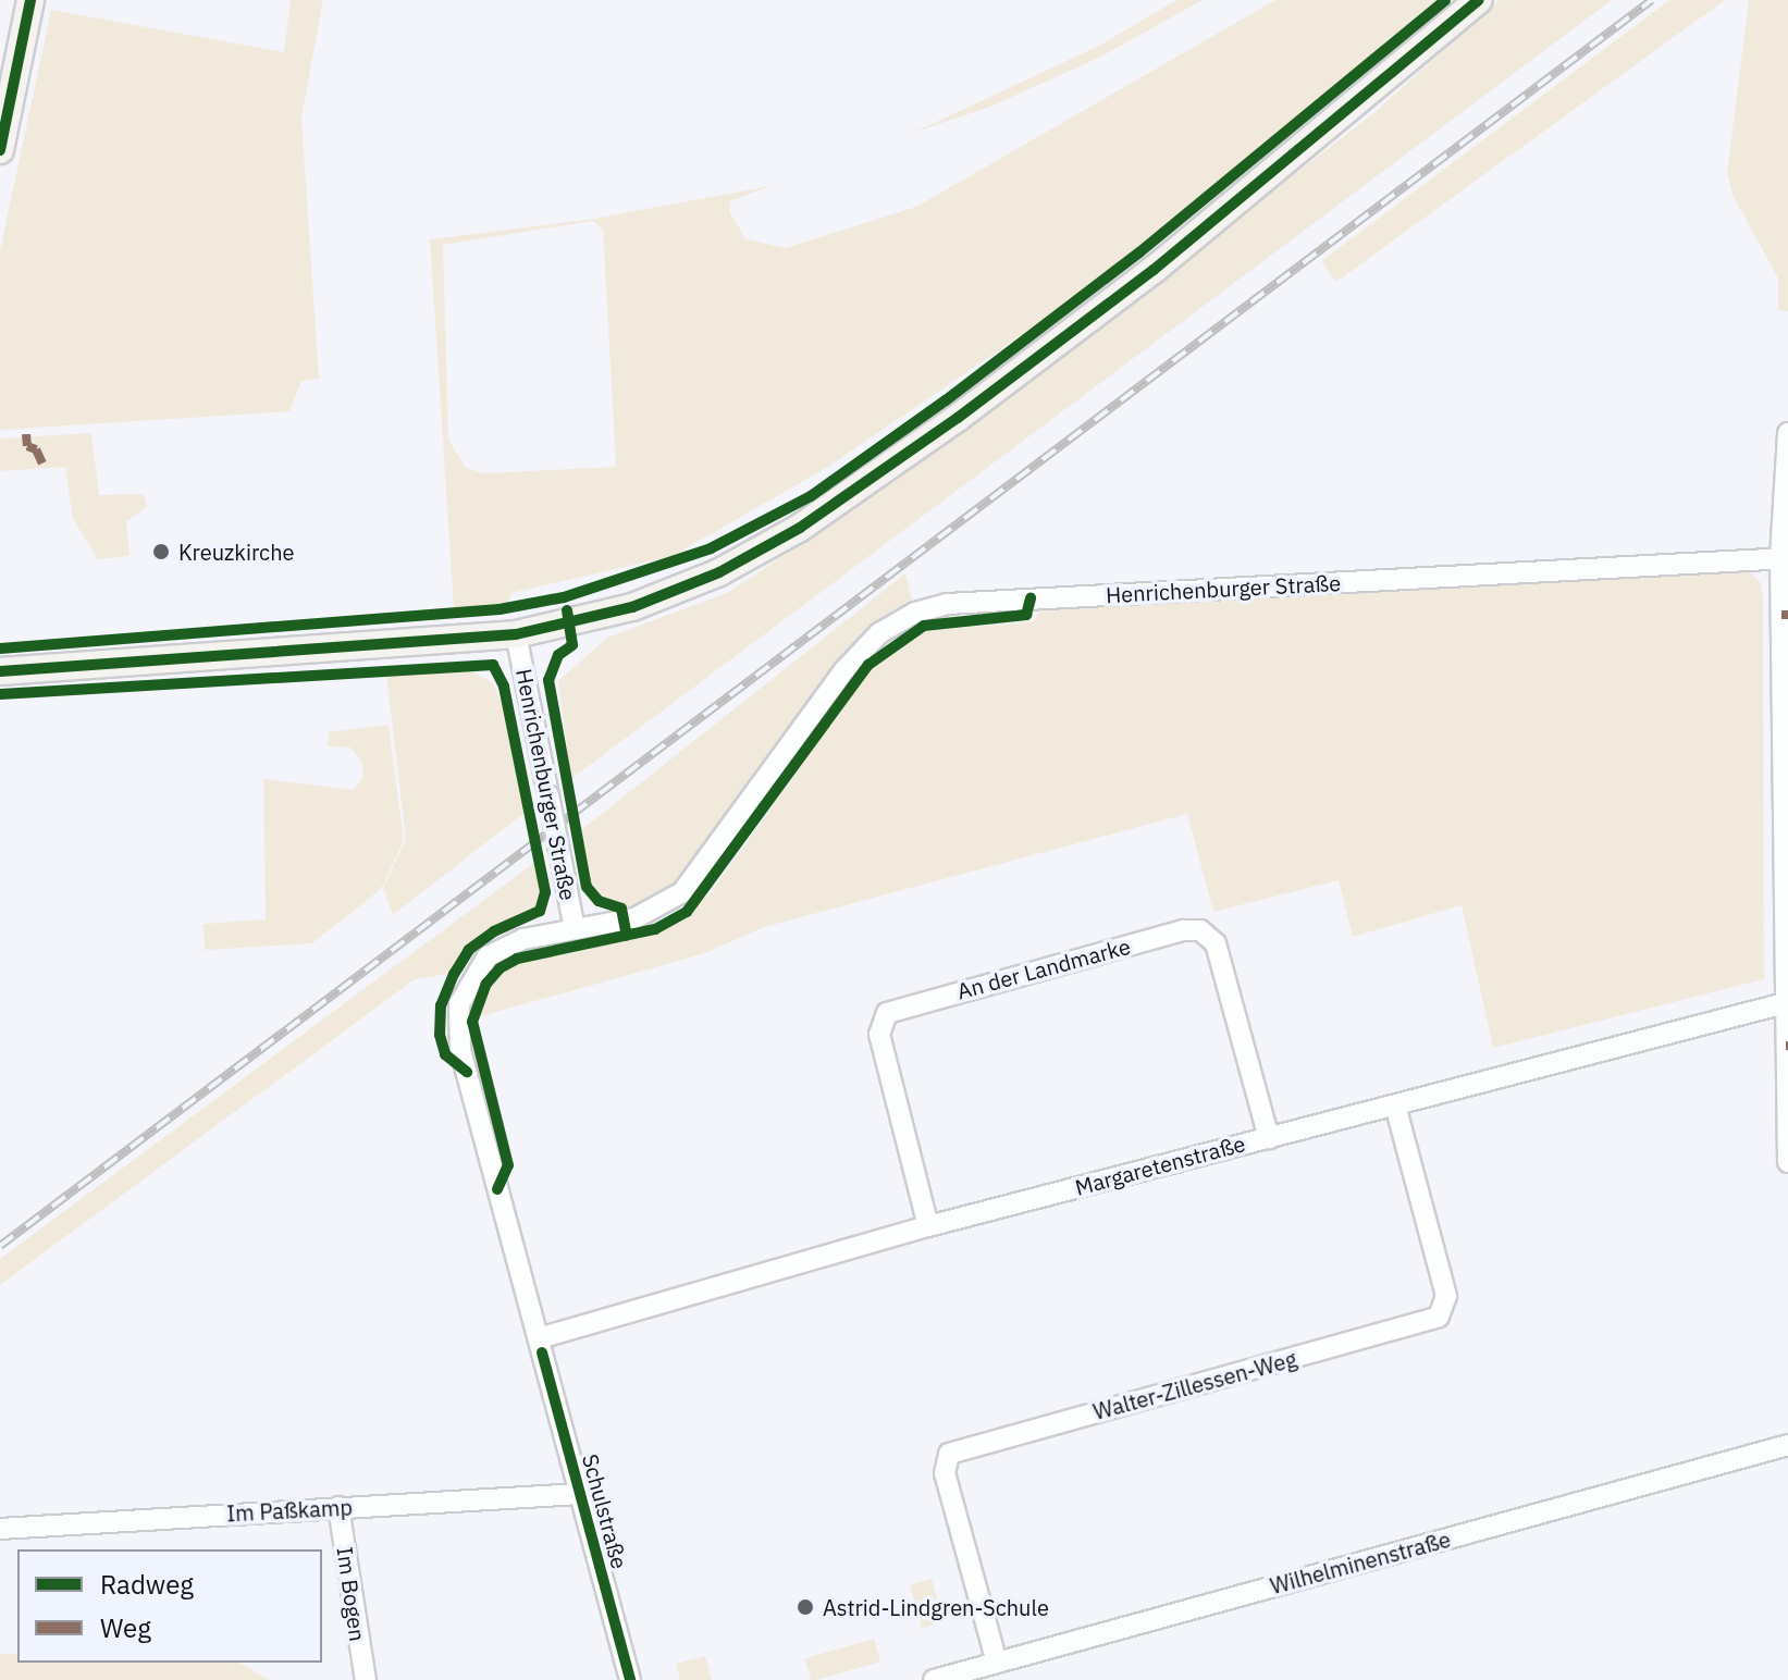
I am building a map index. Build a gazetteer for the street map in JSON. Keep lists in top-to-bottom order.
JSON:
{
  "streets": {
    "street": [
      "Henrichenburger Straße",
      "An der Landmarke",
      "Margaretenstraße",
      "Walter-Zillessen-Weg",
      "Im Paßkamp",
      "Schulstraße",
      "Wilhelminenstraße",
      "Im Bogen"
    ]
  },
  "crossings": [
    ["Henrichenburger Straße", "Schulstraße"],
    ["An der Landmarke", "Margaretenstraße"],
    ["Margaretenstraße", "Walter-Zillessen-Weg"],
    ["Margaretenstraße", "Schulstraße"],
    ["Walter-Zillessen-Weg", "Wilhelminenstraße"],
    ["Im Paßkamp", "Schulstraße"],
    ["Im Paßkamp", "Im Bogen"]
  ],
  "places": ["Kreuzkirche", "Astrid-Lindgren-Schule"],
  "legend": ["Radweg", "Weg"]
}
